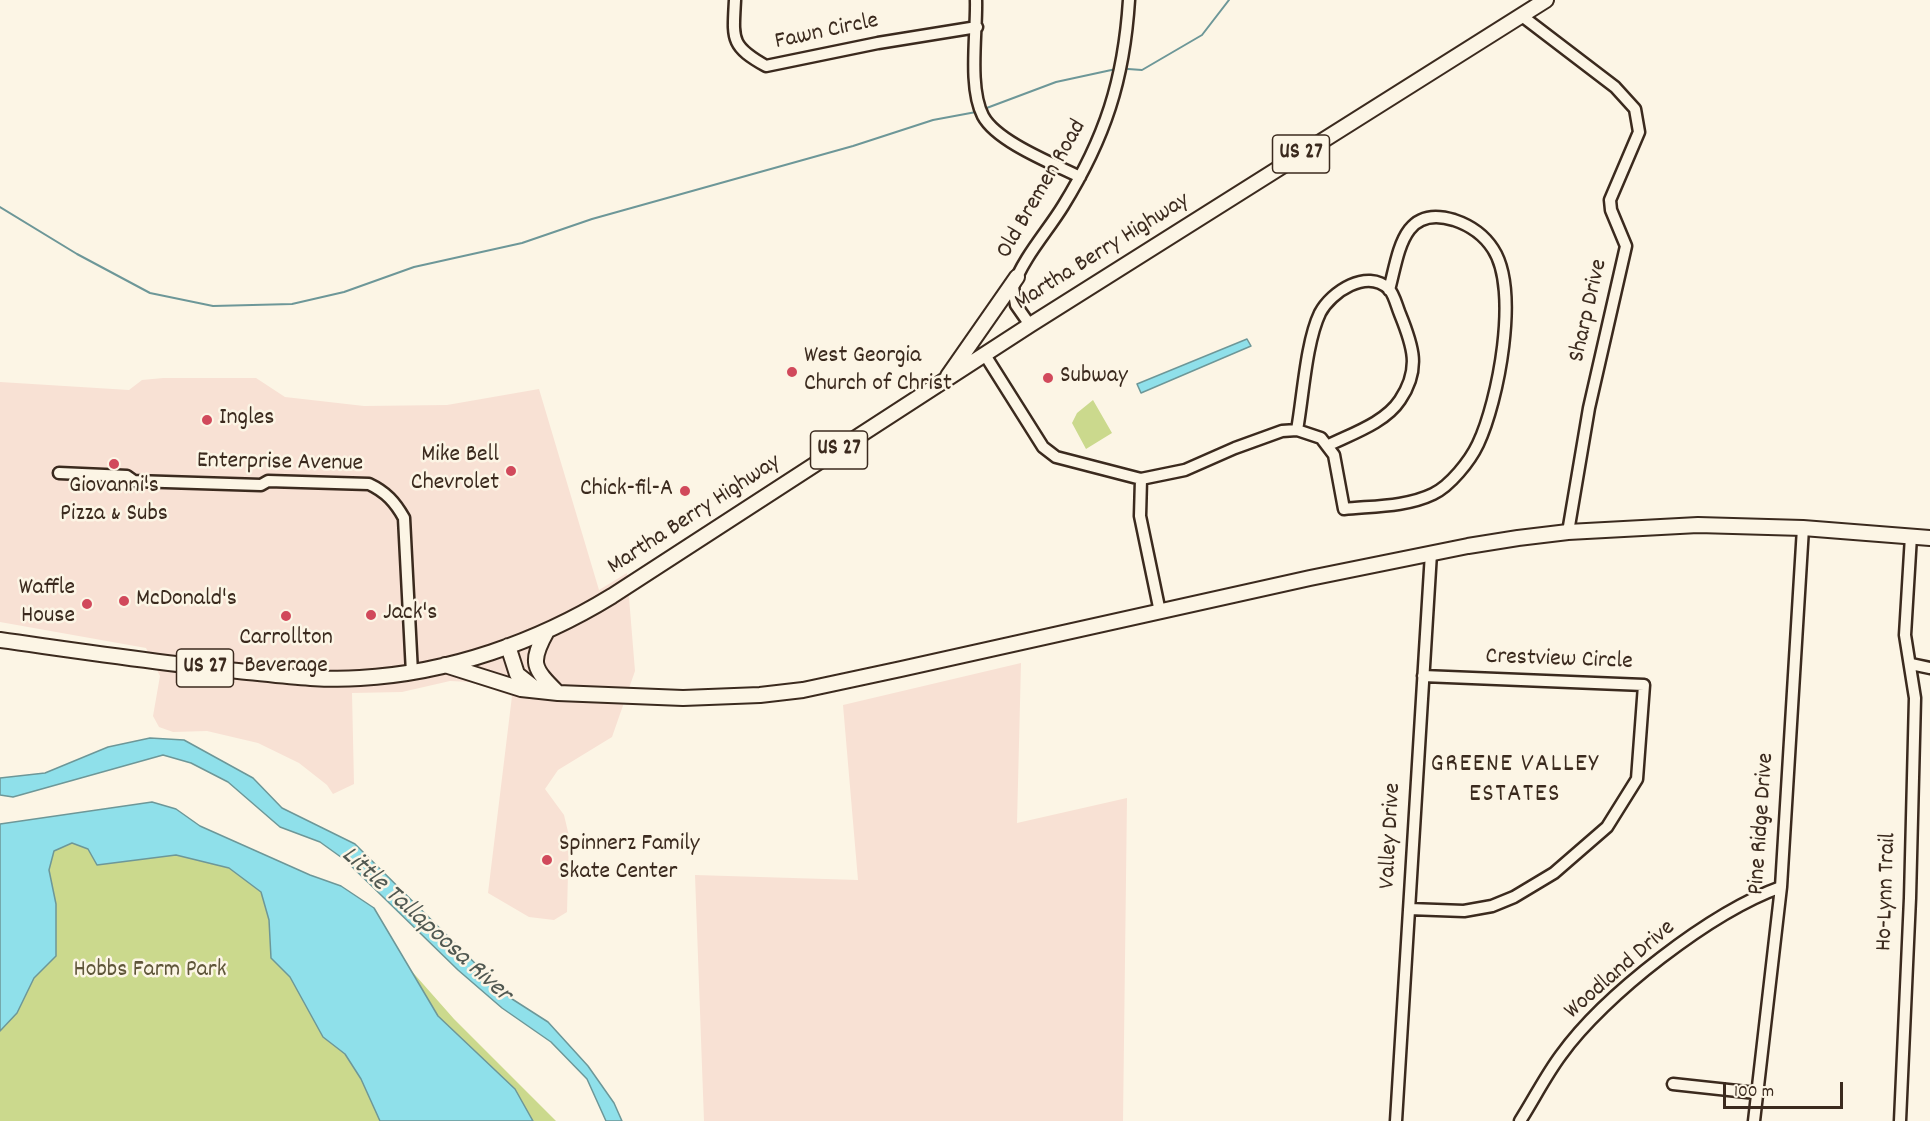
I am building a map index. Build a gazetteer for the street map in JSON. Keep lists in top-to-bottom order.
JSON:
{
  "streets": {
    "main road": ["US 27", "Martha Berry Highway"],
    "street": [
      "Fawn Circle",
      "Old Bremen Road",
      "Sharp Drive",
      "Enterprise Avenue",
      "Crestview Circle",
      "Pine Ridge Drive",
      "Valley Drive",
      "Ho-Lynn Trail",
      "Woodland Drive"
    ]
  },
  "crossings": [
    ["Old Bremen Road", "Martha Berry Highway"],
    ["Martha Berry Highway", "Sharp Drive"],
    ["Martha Berry Highway", "Enterprise Avenue"],
    ["Crestview Circle", "Valley Drive"],
    ["Pine Ridge Drive", "Woodland Drive"]
  ],
  "districts": ["GREENE VALLEY ESTATES"],
  "water": ["Little Tallapoosa River"],
  "parks": ["Hobbs Farm Park"],
  "places": [
    "West Georgia Church of Christ",
    "Subway",
    "Ingles",
    "Giovanni's Pizza & Subs",
    "Mike Bell Chevrolet",
    "Chick-fil-A",
    "McDonald's",
    "Waffle House",
    "Jack's",
    "Carrollton Beverage",
    "Spinnerz Family Skate Center"
  ],
  "scale_bar": "100 m"
}
